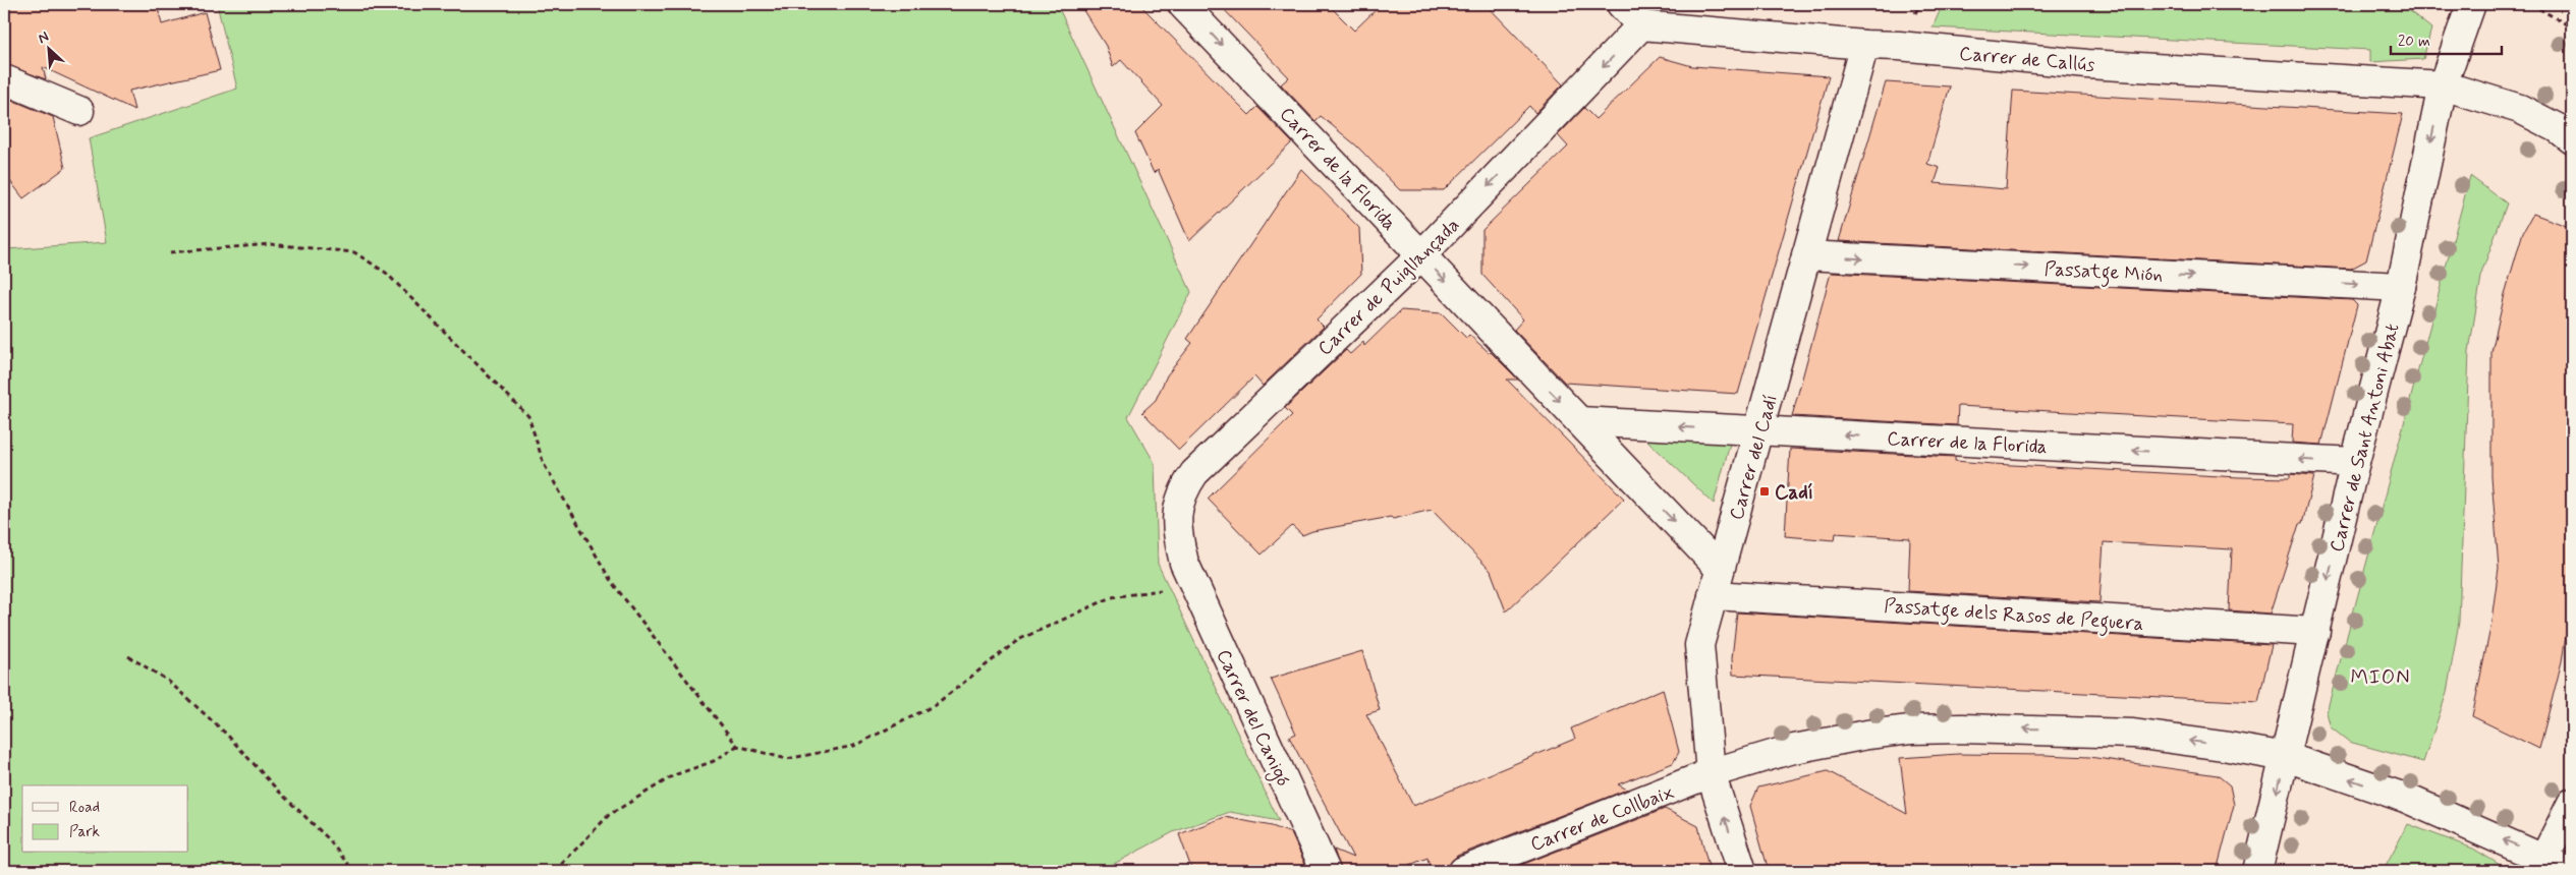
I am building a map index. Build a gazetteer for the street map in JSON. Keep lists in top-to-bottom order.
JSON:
{
  "streets": {
    "street": [
      "Carrer de Callús",
      "Carrer de la Florida",
      "Passatge Mión",
      "Carrer de Puigllançada",
      "Carrer de Sant Antoni Abat",
      "Carrer del Cadí",
      "Passatge dels Rasos de Peguera",
      "Carrer del Canigó",
      "Carrer de Collbaix"
    ]
  },
  "crossings": [
    ["Carrer de Callús", "Carrer de Puigllançada"],
    ["Carrer de Callús", "Carrer de Sant Antoni Abat"],
    ["Carrer de Callús", "Carrer del Cadí"],
    ["Carrer de la Florida", "Carrer de Puigllançada"],
    ["Carrer de la Florida", "Carrer de Sant Antoni Abat"],
    ["Carrer de la Florida", "Carrer del Cadí"],
    ["Passatge Mión", "Carrer de Sant Antoni Abat"],
    ["Passatge Mión", "Carrer del Cadí"],
    ["Carrer de Puigllançada", "Carrer del Canigó"],
    ["Carrer de Sant Antoni Abat", "Passatge dels Rasos de Peguera"],
    ["Carrer de Sant Antoni Abat", "Carrer de Collbaix"],
    ["Carrer del Cadí", "Passatge dels Rasos de Peguera"],
    ["Carrer del Cadí", "Carrer de Collbaix"]
  ],
  "one_way": [
    "Passatge Mión",
    "Carrer de Puigllançada",
    "Carrer de Sant Antoni Abat",
    "Carrer de Collbaix"
  ],
  "districts": ["MION"],
  "places": {
    "transit": ["Cadí"]
  },
  "legend": ["Road", "Park"],
  "scale_bar": "20 m",
  "north": "top left"
}
